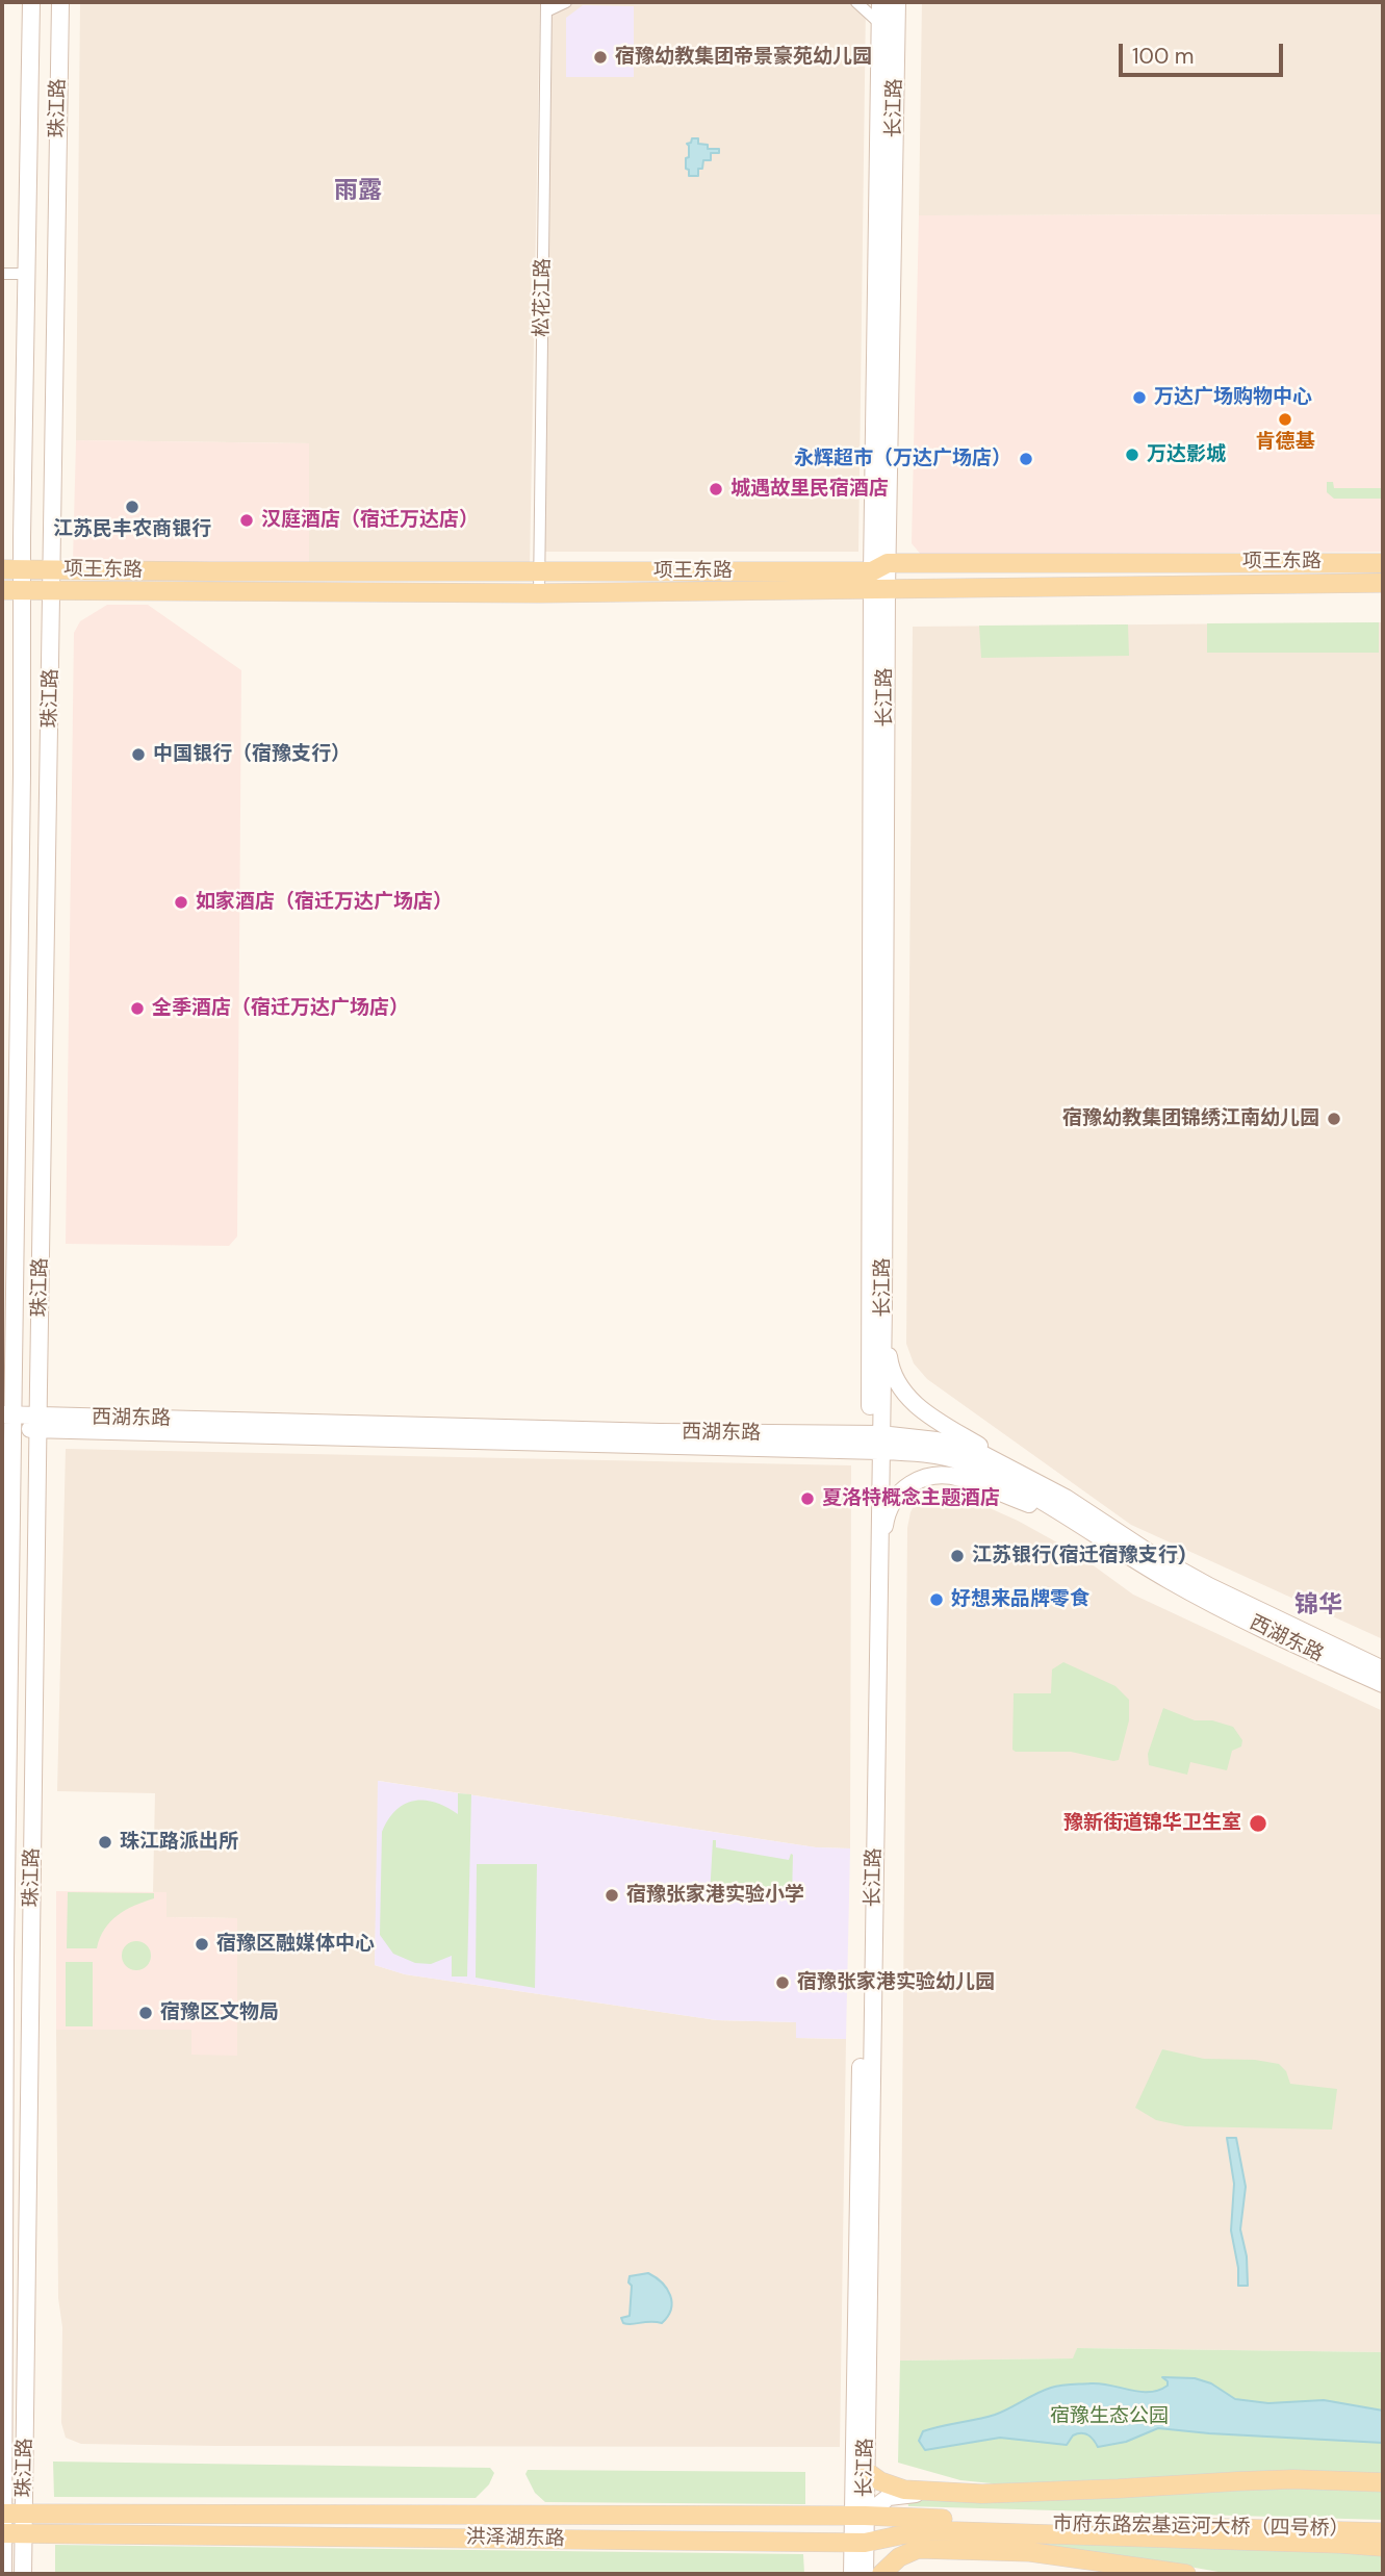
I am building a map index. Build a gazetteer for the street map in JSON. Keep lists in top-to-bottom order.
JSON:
{
  "streets": {
    "main road": ["项王东路", "市府东路宏基运河大桥（四号桥）", "洪泽湖东路"],
    "street": [
      "珠江路",
      "长江路",
      "松花江路",
      "西湖东路"
    ]
  },
  "crossings": [
    ["珠江路", "项王东路"],
    ["珠江路", "西湖东路"],
    ["珠江路", "洪泽湖东路"],
    ["长江路", "项王东路"],
    ["长江路", "西湖东路"],
    ["长江路", "洪泽湖东路"],
    ["松花江路", "项王东路"],
    ["市府东路宏基运河大桥（四号桥）", "洪泽湖东路"]
  ],
  "districts": ["雨露", "锦华"],
  "parks": ["宿豫生态公园"],
  "places": [
    "宿豫幼教集团帝景豪苑幼儿园",
    "万达广场购物中心",
    "肯德基",
    "万达影城",
    "永辉超市（万达广场店）",
    "城遇故里民宿酒店",
    "江苏民丰农商银行",
    "汉庭酒店（宿迁万达店）",
    "中国银行（宿豫支行）",
    "如家酒店（宿迁万达广场店）",
    "全季酒店（宿迁万达广场店）",
    "宿豫幼教集团锦绣江南幼儿园",
    "夏洛特概念主题酒店",
    "江苏银行(宿迁宿豫支行)",
    "好想来品牌零食",
    "豫新街道锦华卫生室",
    "珠江路派出所",
    "宿豫张家港实验小学",
    "宿豫区融媒体中心",
    "宿豫张家港实验幼儿园",
    "宿豫区文物局"
  ],
  "scale_bar": "100 m"
}
